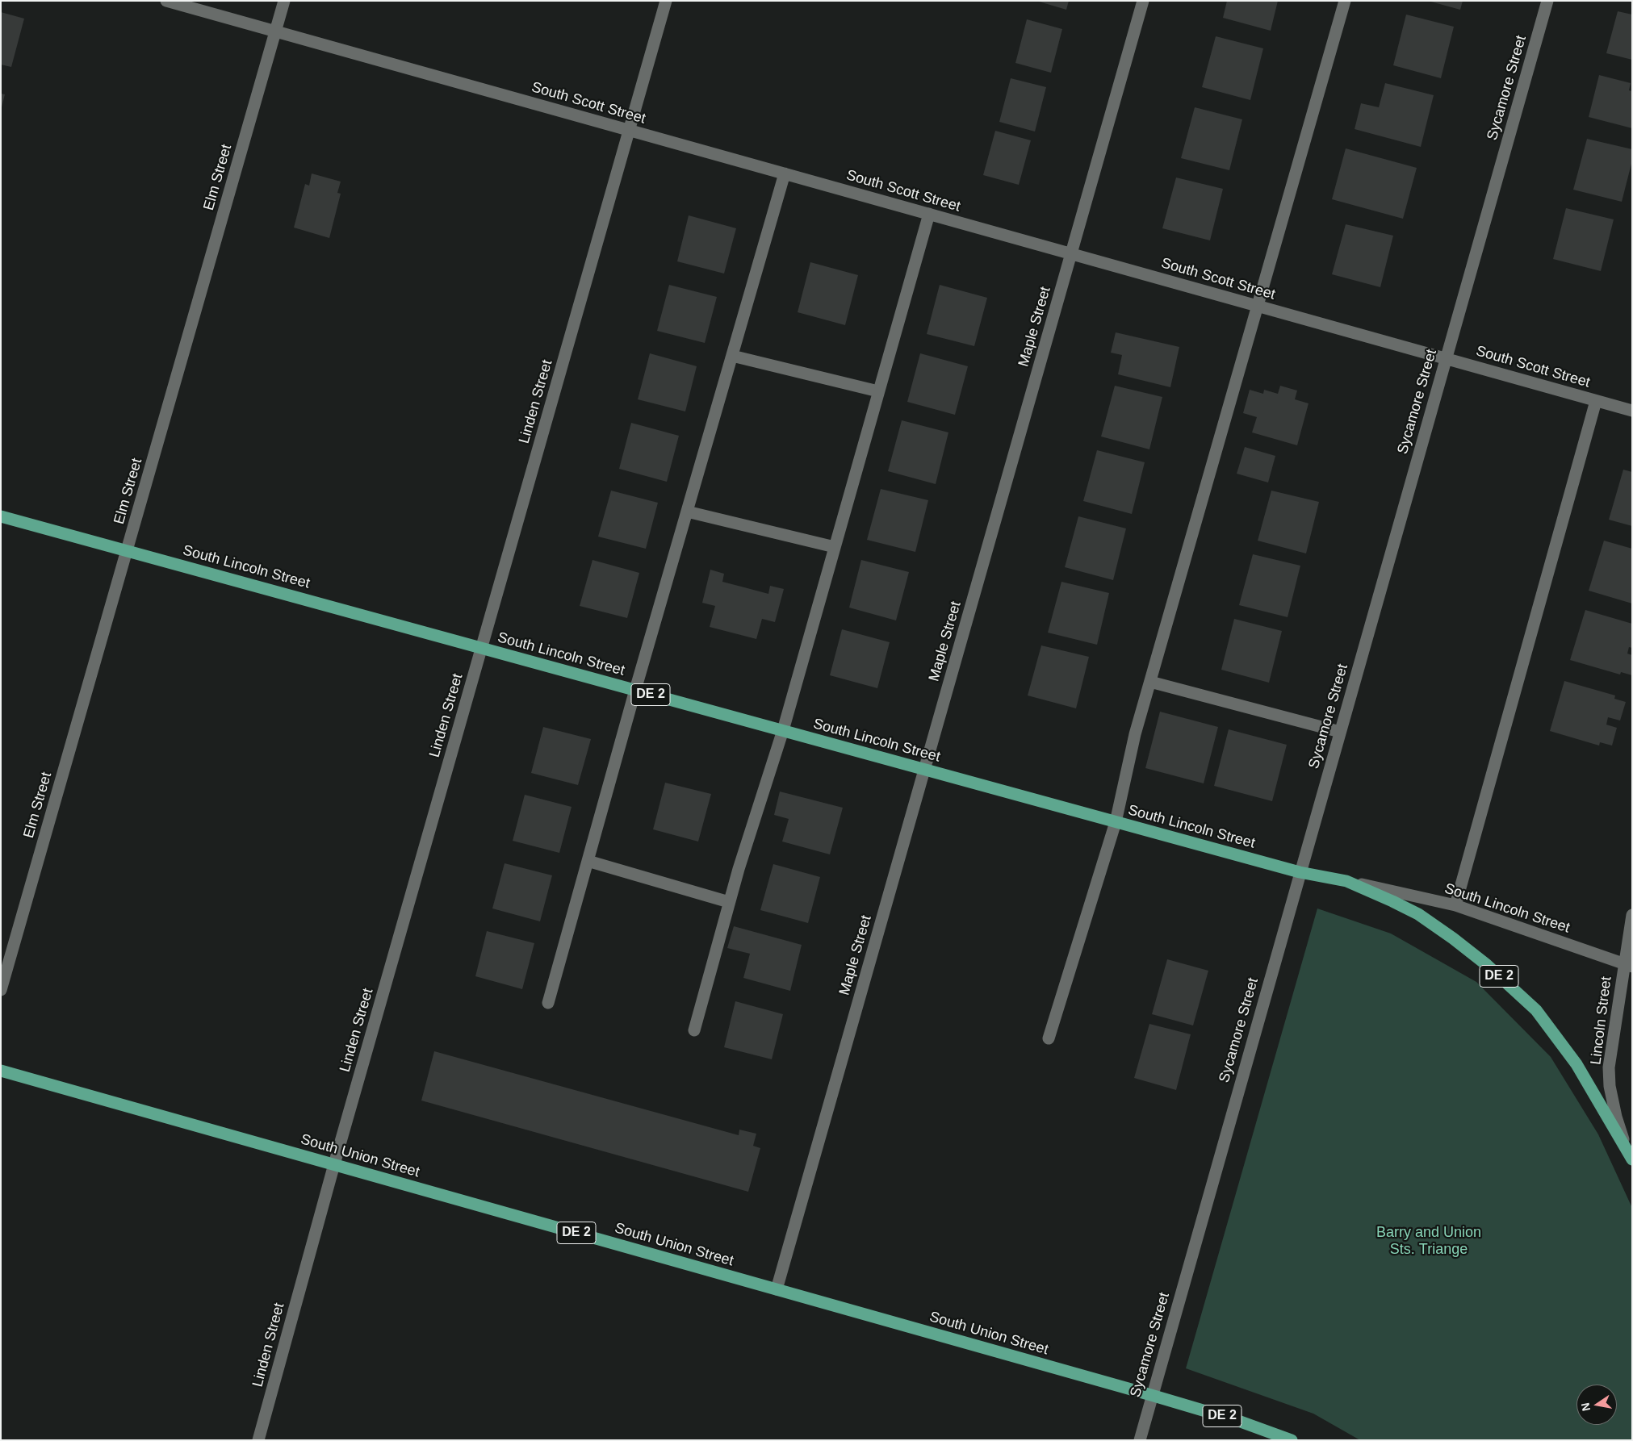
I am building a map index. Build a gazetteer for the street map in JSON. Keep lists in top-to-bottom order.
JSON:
{
  "streets": {
    "main road": ["South Lincoln Street", "DE 2", "South Union Street"],
    "street": [
      "Sycamore Street",
      "South Scott Street",
      "Elm Street",
      "Maple Street",
      "Linden Street",
      "Lincoln Street"
    ]
  },
  "crossings": [
    ["Sycamore Street", "South Scott Street"],
    ["Sycamore Street", "South Lincoln Street"],
    ["Sycamore Street", "DE 2"],
    ["Sycamore Street", "South Union Street"],
    ["South Scott Street", "Elm Street"],
    ["South Scott Street", "Maple Street"],
    ["South Scott Street", "Linden Street"],
    ["Elm Street", "South Lincoln Street"],
    ["Maple Street", "South Lincoln Street"],
    ["Maple Street", "South Union Street"],
    ["Linden Street", "South Lincoln Street"],
    ["Linden Street", "South Union Street"],
    ["South Lincoln Street", "DE 2"],
    ["South Lincoln Street", "Lincoln Street"],
    ["DE 2", "Lincoln Street"]
  ],
  "parks": ["Barry and Union Sts. Triange"],
  "north": "left"
}
